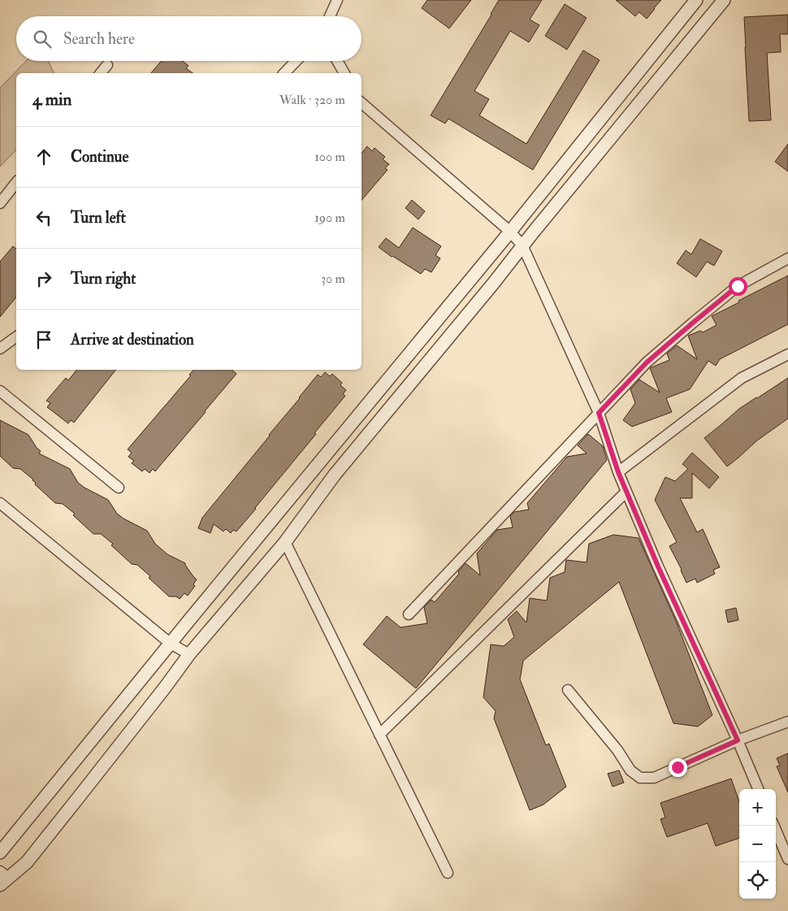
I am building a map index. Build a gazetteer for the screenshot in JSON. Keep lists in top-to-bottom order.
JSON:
{
  "page": {
    "search": "Search here",
    "heading": ["4 min", "Walk · 320 m"],
    "list": [
      ["Continue", "100 m"],
      ["Turn left", "190 m"],
      ["Turn right", "30 m"],
      "Arrive at destination"
    ],
    "map_buttons": ["+", "−"]
  }
}
